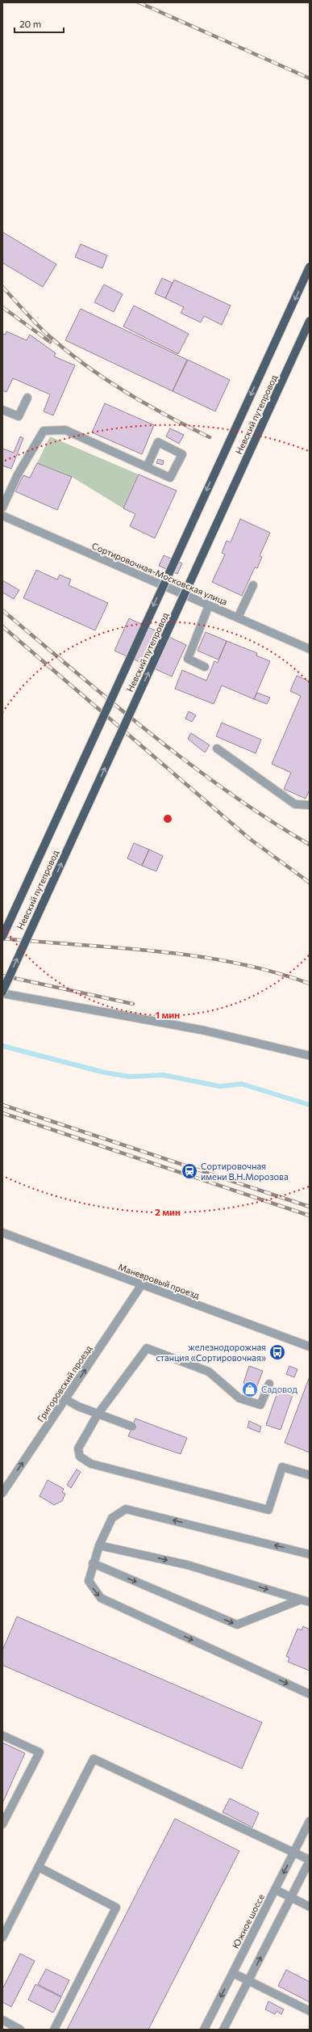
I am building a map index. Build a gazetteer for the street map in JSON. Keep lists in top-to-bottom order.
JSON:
{
  "streets": {
    "main road": ["Невский путепровод"],
    "street": [
      "Сортировочная-Московская улица",
      "Маневровый проезд",
      "Григоровский проезд",
      "Южное шоссе"
    ]
  },
  "crossings": [
    ["Маневровый проезд", "Григоровский проезд"]
  ],
  "one_way": ["Григоровский проезд"],
  "places": {
    "station": ["Сортировочная имени В.Н.Морозова"],
    "bus stop": ["железнодорожная станция «Сортировочная»"],
    "shop": ["Садовод"]
  },
  "scale_bar": "20 m",
  "rings": ["1 мин", "2 мин"]
}
